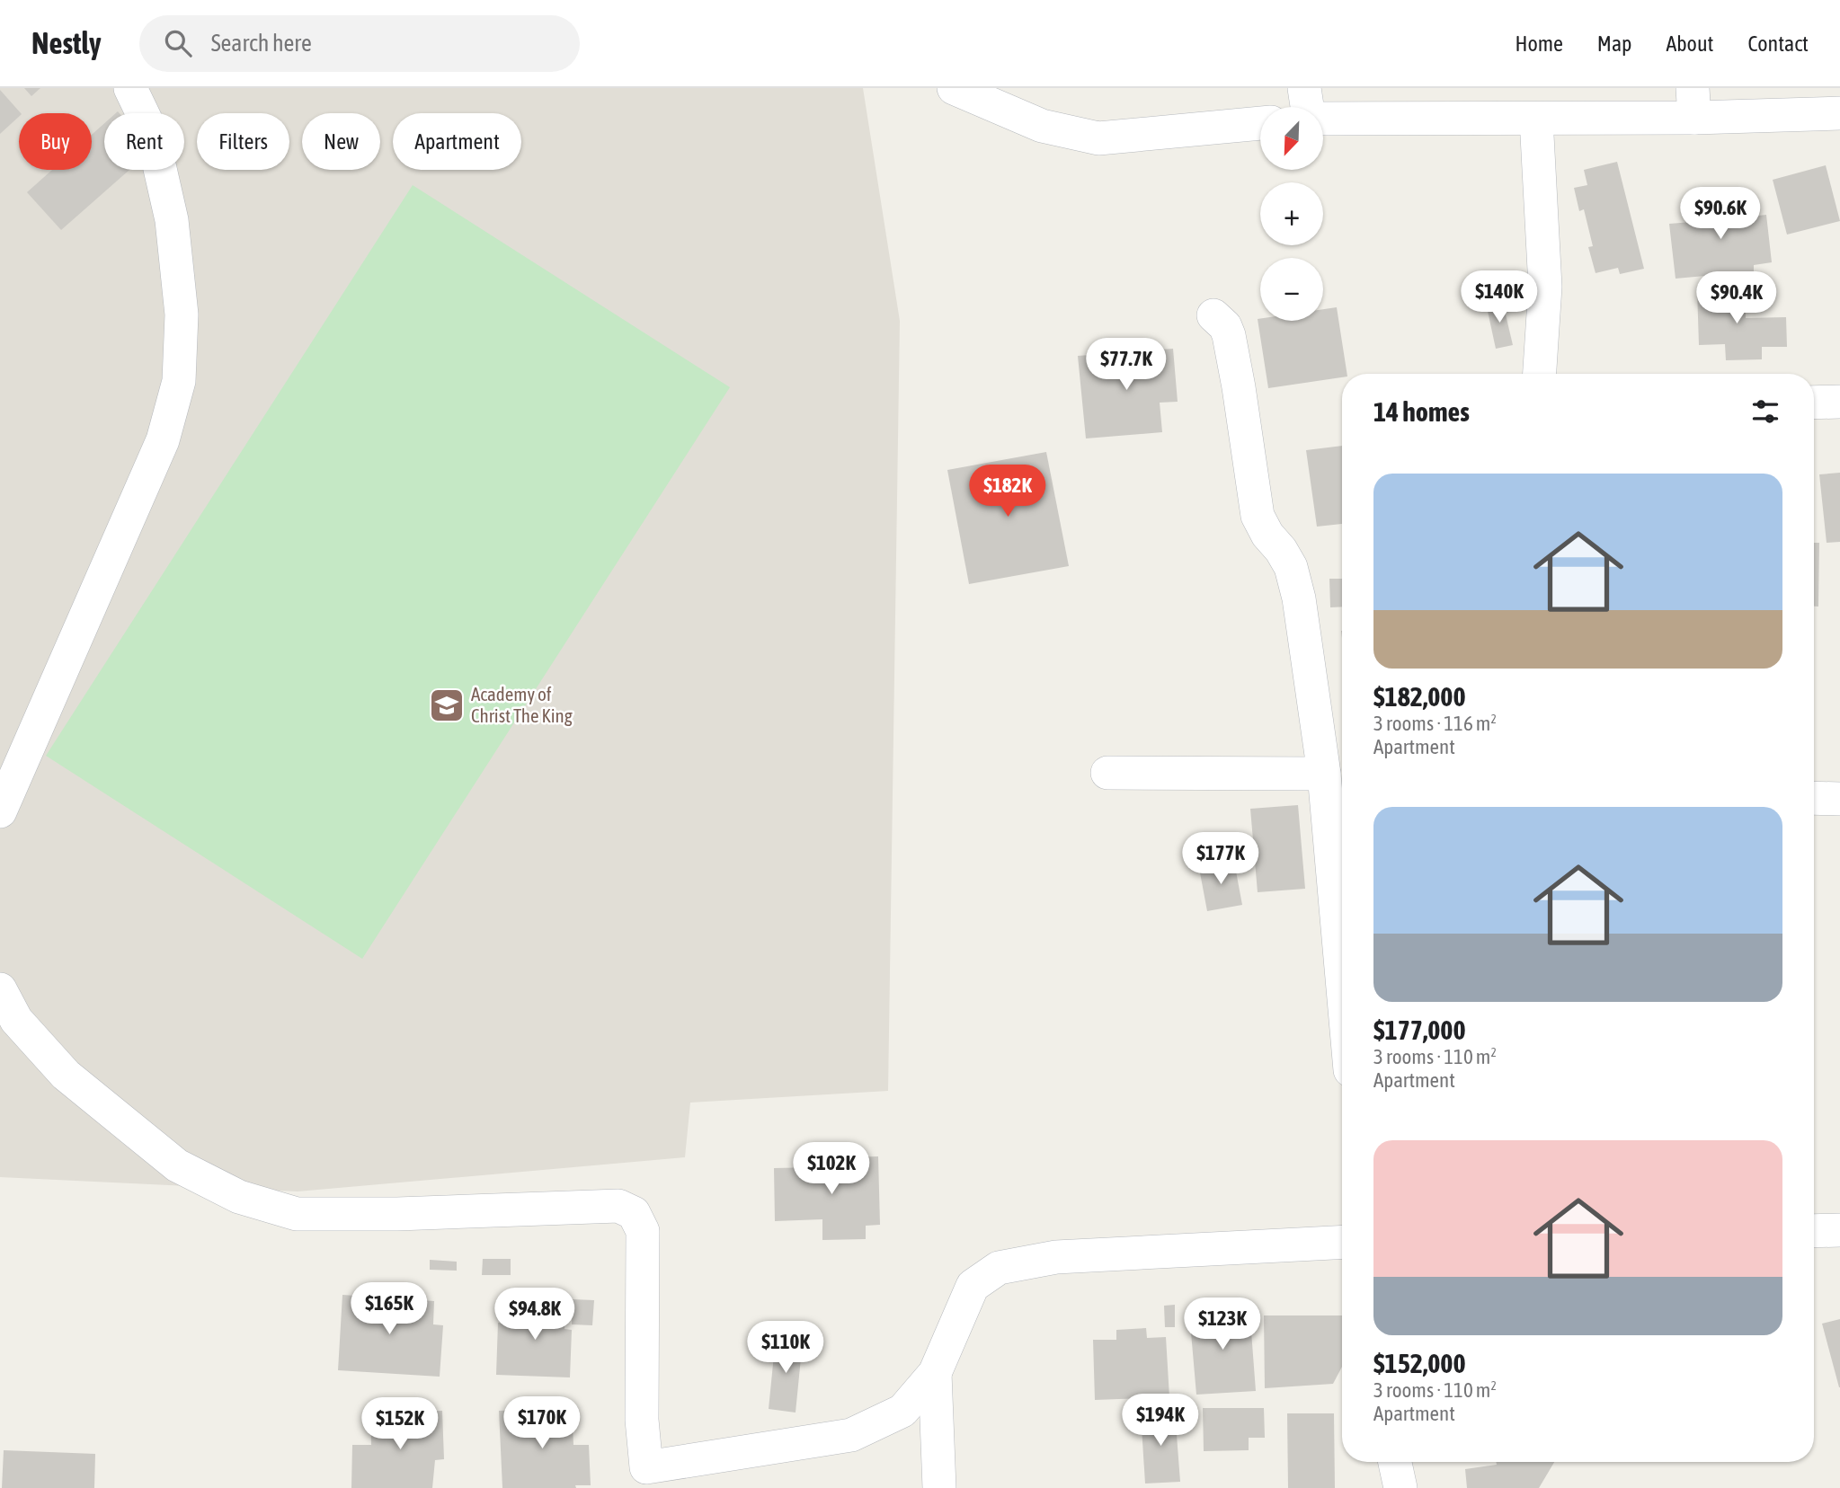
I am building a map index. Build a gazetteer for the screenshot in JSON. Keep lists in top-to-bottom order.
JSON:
{
  "places": {
    "school or university": ["Academy of Christ The King"]
  },
  "north": "bottom left",
  "page": {
    "header": "Nestly",
    "search": "Search here",
    "nav": [
      "Home",
      "Map",
      "About",
      "Contact"
    ],
    "map_buttons": ["+", "−"],
    "chip": [
      "Buy",
      "Rent",
      "Filters",
      "New",
      "Apartment"
    ],
    "price": [
      "$90.6K",
      "$140K",
      "$90.4K",
      "$77.7K",
      "$182K",
      "$177K",
      "$102K",
      "$165K",
      "$94.8K",
      "$123K",
      "$110K",
      "$194K",
      "$170K",
      "$152K"
    ],
    "heading": "14 homes",
    "list": [
      {
        "name": "$182,000",
        "note": "3 rooms · 116 m² · Apartment"
      },
      {
        "name": "$177,000",
        "note": "3 rooms · 110 m² · Apartment"
      },
      {
        "name": "$152,000",
        "note": "3 rooms · 110 m² · Apartment"
      }
    ]
  }
}
